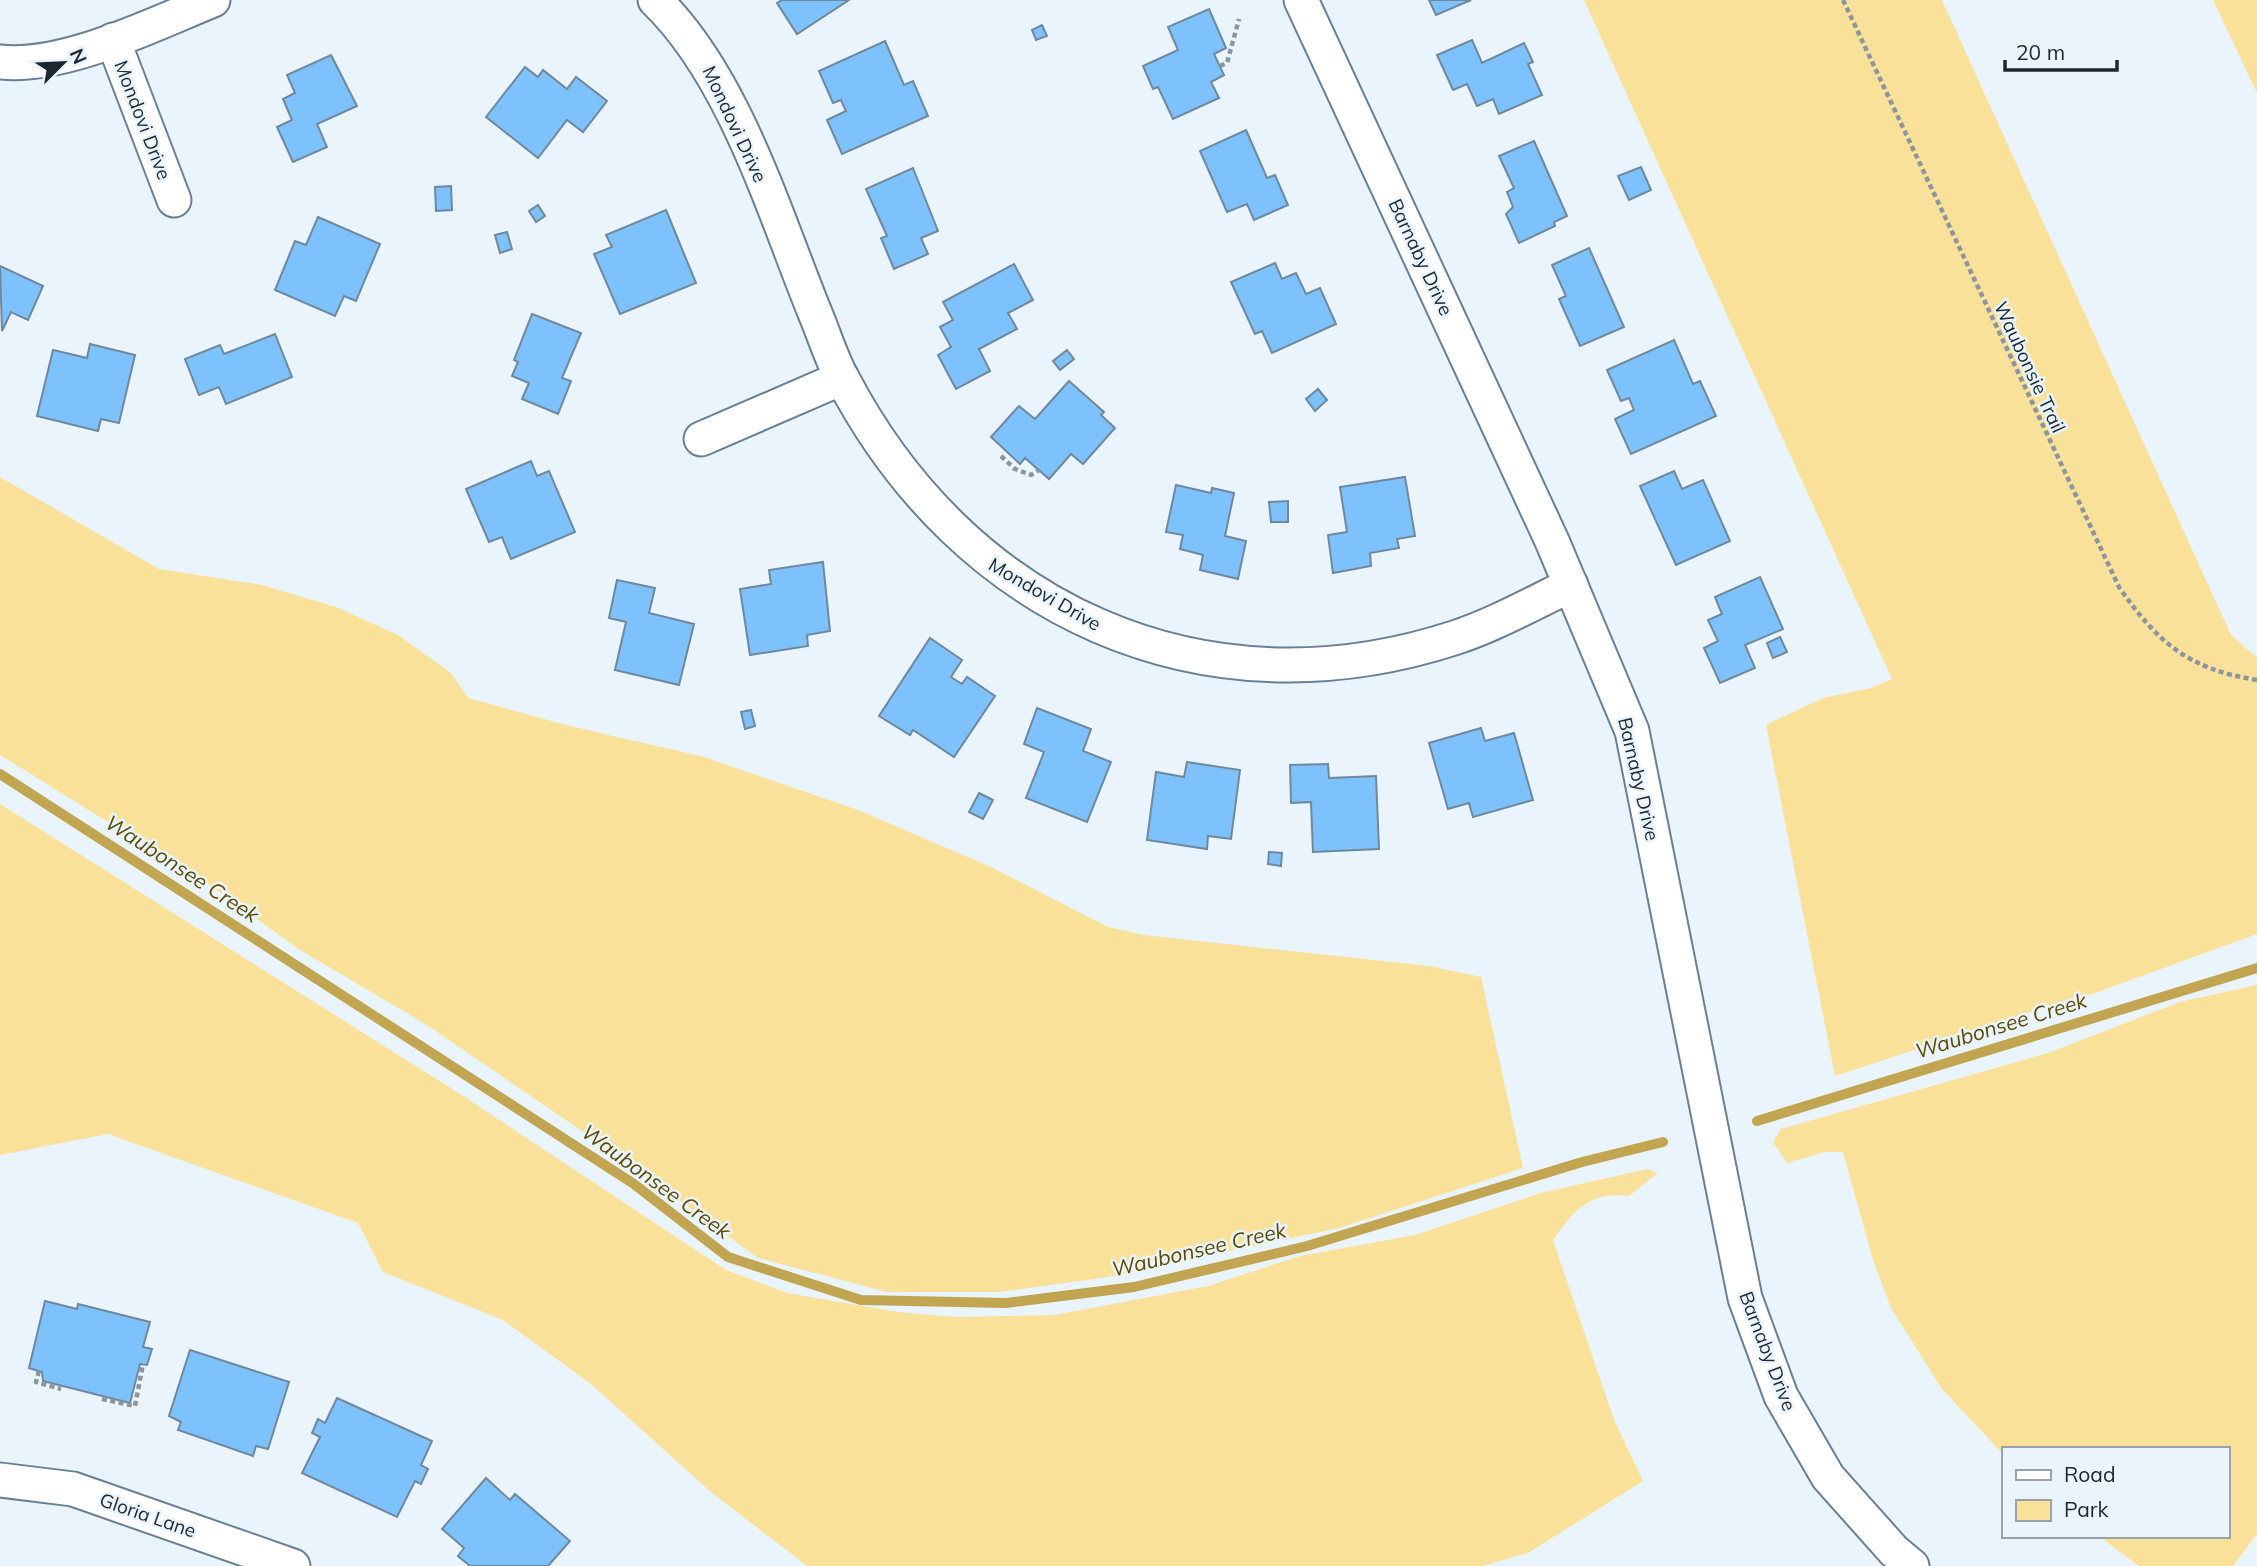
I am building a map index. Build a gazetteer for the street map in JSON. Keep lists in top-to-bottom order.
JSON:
{
  "streets": {
    "street": ["Mondovi Drive", "Barnaby Drive", "Gloria Lane"],
    "path": ["Waubonsie Trail"]
  },
  "crossings": [
    ["Mondovi Drive", "Barnaby Drive"]
  ],
  "water": ["Waubonsee Creek"],
  "legend": ["Road", "Park"],
  "scale_bar": "20 m",
  "north": "top right"
}
